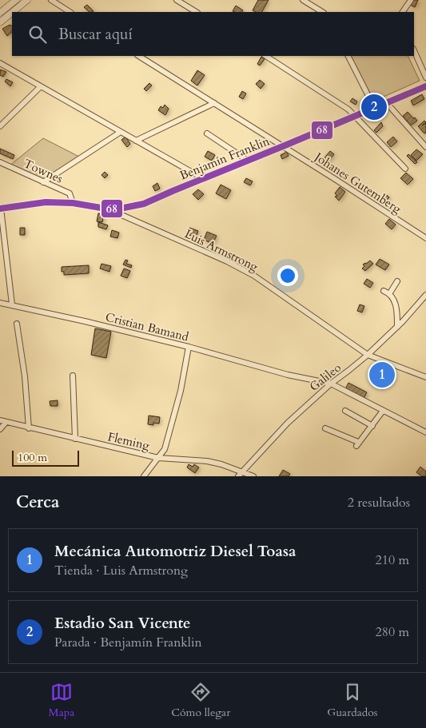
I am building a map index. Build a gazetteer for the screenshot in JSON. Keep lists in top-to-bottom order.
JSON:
{
  "streets": {
    "street": [
      "Benjamín Franklin",
      "Townes",
      "Johanes Gutemberg",
      "Luis Armstrong",
      "Cristian Bamand",
      "Galileo",
      "Fleming"
    ]
  },
  "crossings": [
    ["Benjamín Franklin", "Townes"],
    ["Benjamín Franklin", "Johanes Gutemberg"],
    ["Benjamín Franklin", "Luis Armstrong"],
    ["Luis Armstrong", "Galileo"],
    ["Cristian Bamand", "Galileo"],
    ["Galileo", "Fleming"]
  ],
  "lines": ["transit line 68"],
  "scale_bar": "100 m",
  "page": {
    "search": "Buscar aquí",
    "pins": ["2", "1"],
    "scale": "100 m",
    "heading": ["Cerca", "2 resultados"],
    "list": [
      {
        "mark": "1",
        "name": "Mecánica Automotriz Diesel Toasa",
        "note": "Tienda · Luis Armstrong",
        "value": "210 m"
      },
      {
        "mark": "2",
        "name": "Estadio San Vicente",
        "note": "Parada · Benjamín Franklin",
        "value": "280 m"
      }
    ],
    "nav": ["Mapa", "Cómo llegar", "Guardados"]
  }
}
